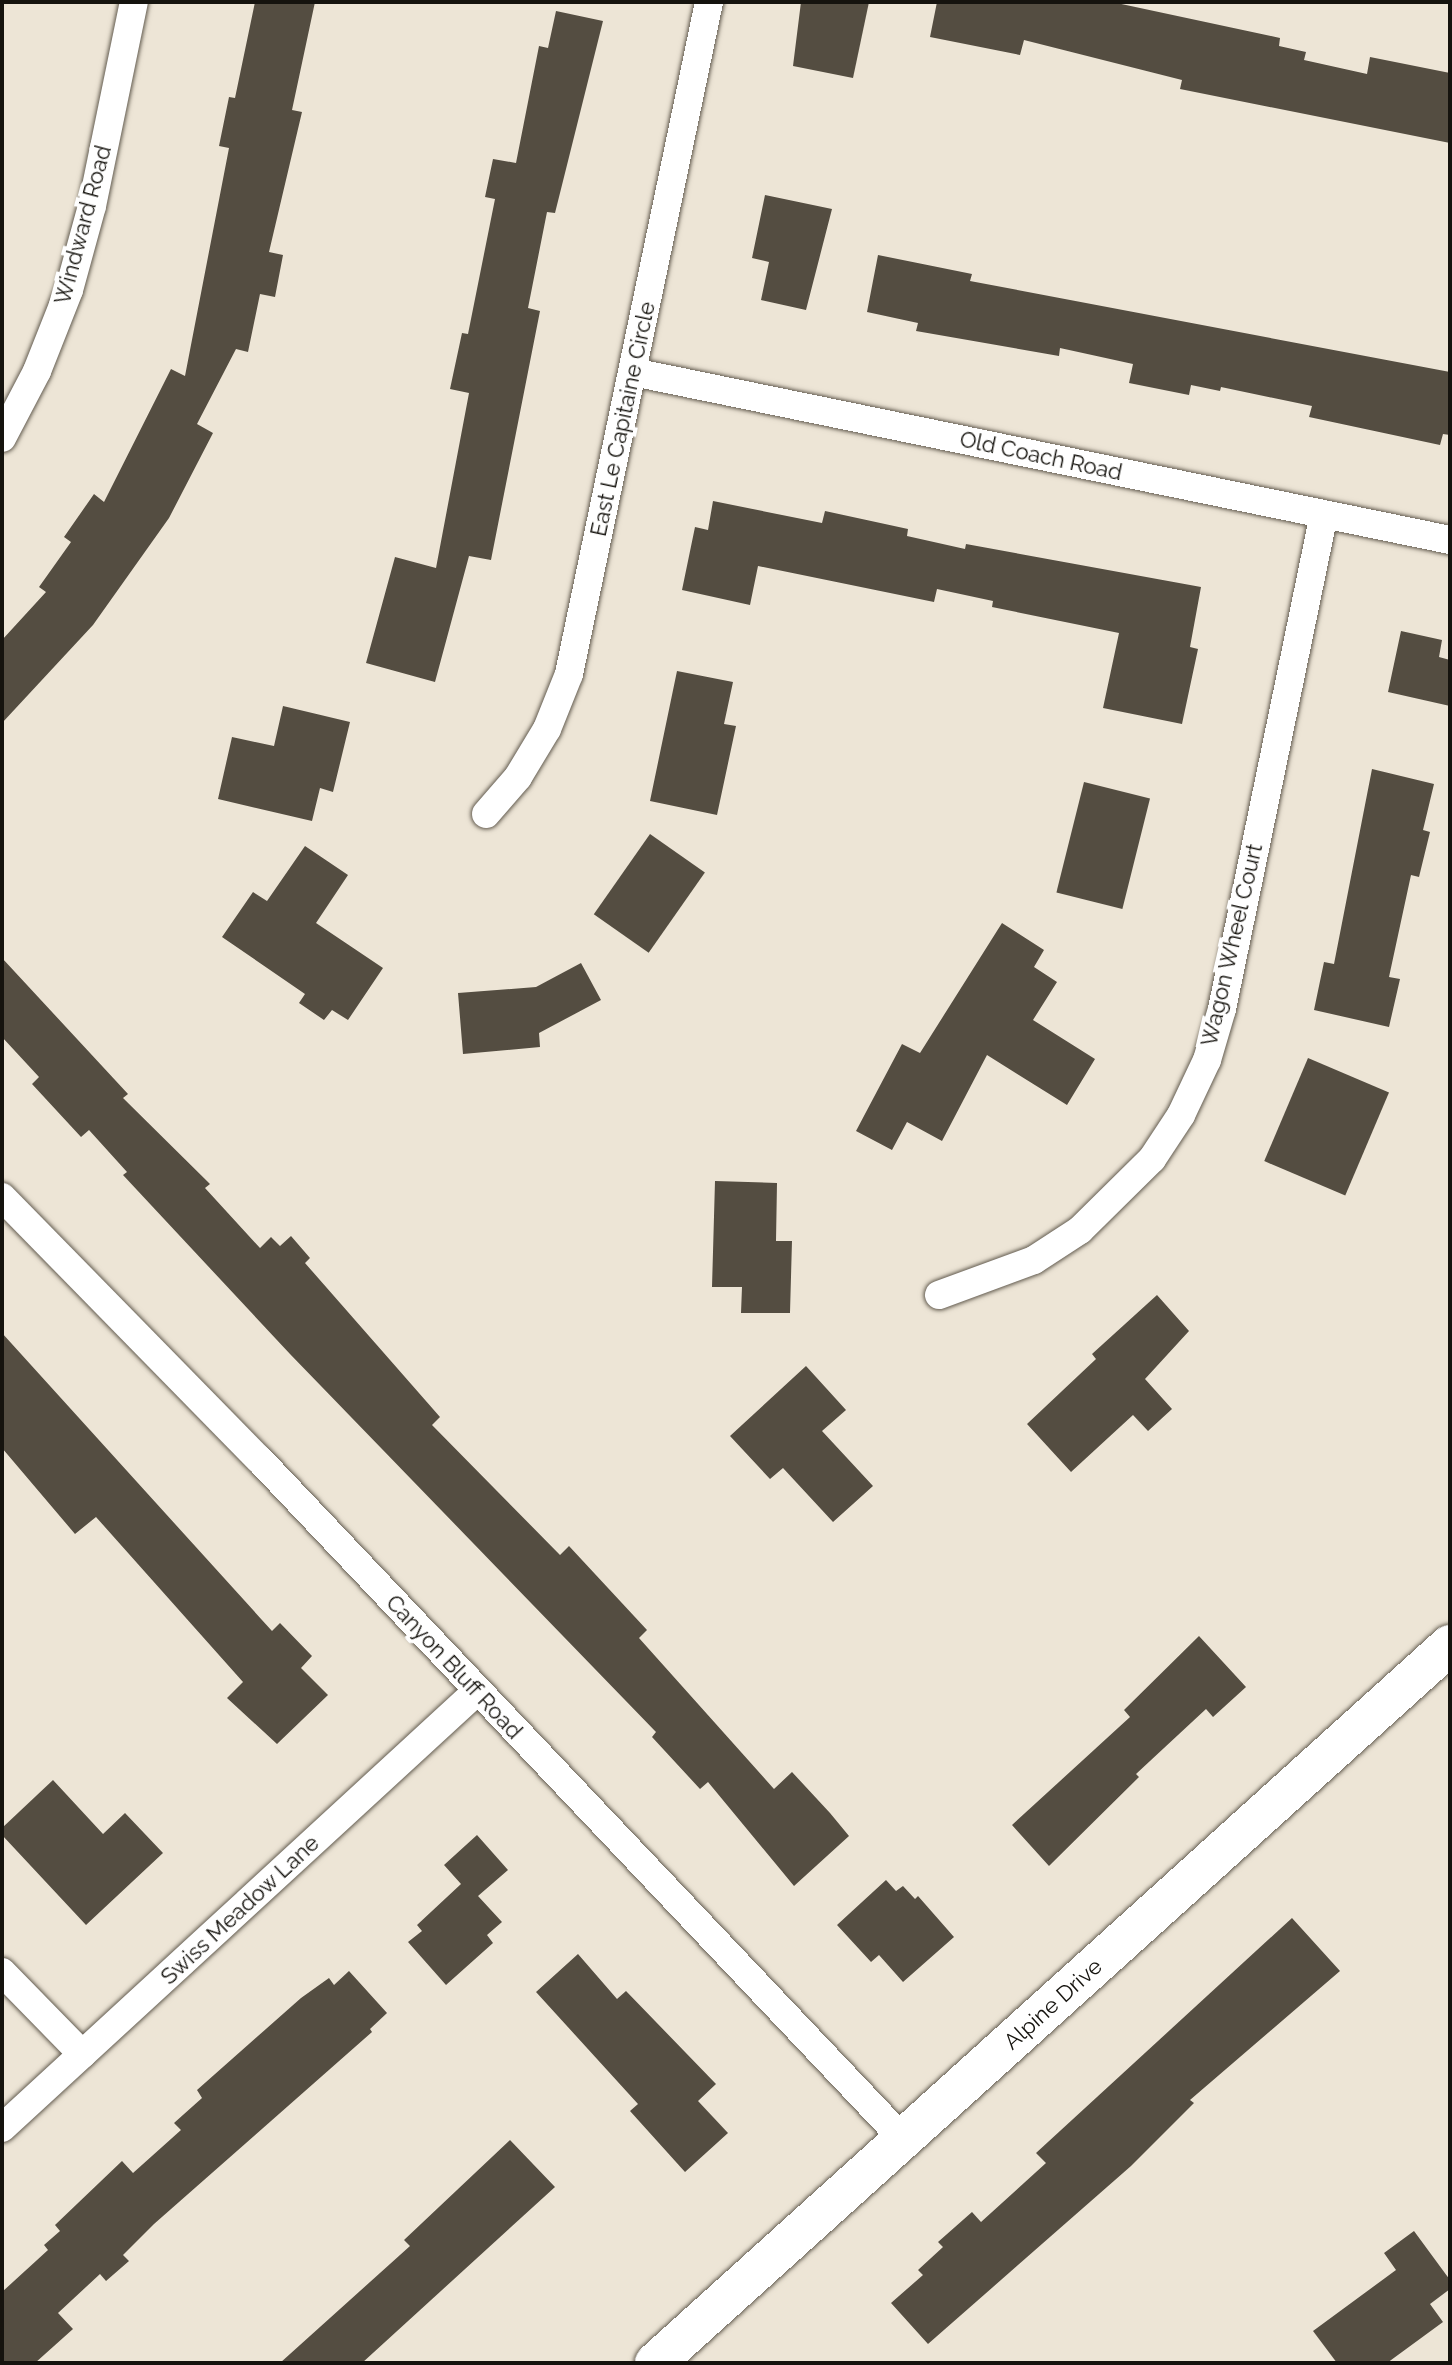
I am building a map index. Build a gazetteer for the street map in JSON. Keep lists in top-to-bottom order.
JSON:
{
  "streets": {
    "street": [
      "Windward Road",
      "East Le Capitaine Circle",
      "Old Coach Road",
      "Wagon Wheel Court",
      "Canyon Bluff Road",
      "Swiss Meadow Lane",
      "Alpine Drive"
    ]
  },
  "crossings": [
    ["East Le Capitaine Circle", "Old Coach Road"],
    ["Old Coach Road", "Wagon Wheel Court"],
    ["Canyon Bluff Road", "Swiss Meadow Lane"],
    ["Canyon Bluff Road", "Alpine Drive"]
  ]
}
